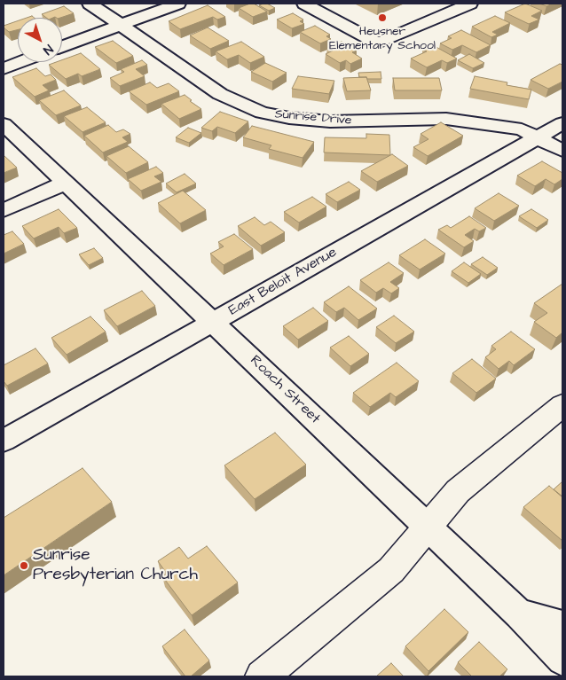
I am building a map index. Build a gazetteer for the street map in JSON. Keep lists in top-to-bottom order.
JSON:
{
  "streets": {
    "street": ["Sunrise Drive", "East Beloit Avenue", "Roach Street"]
  },
  "crossings": [
    ["Sunrise Drive", "East Beloit Avenue"],
    ["East Beloit Avenue", "Roach Street"]
  ],
  "places": ["Heusner Elementary School", "Sunrise Presbyterian Church"],
  "north": "bottom right"
}
